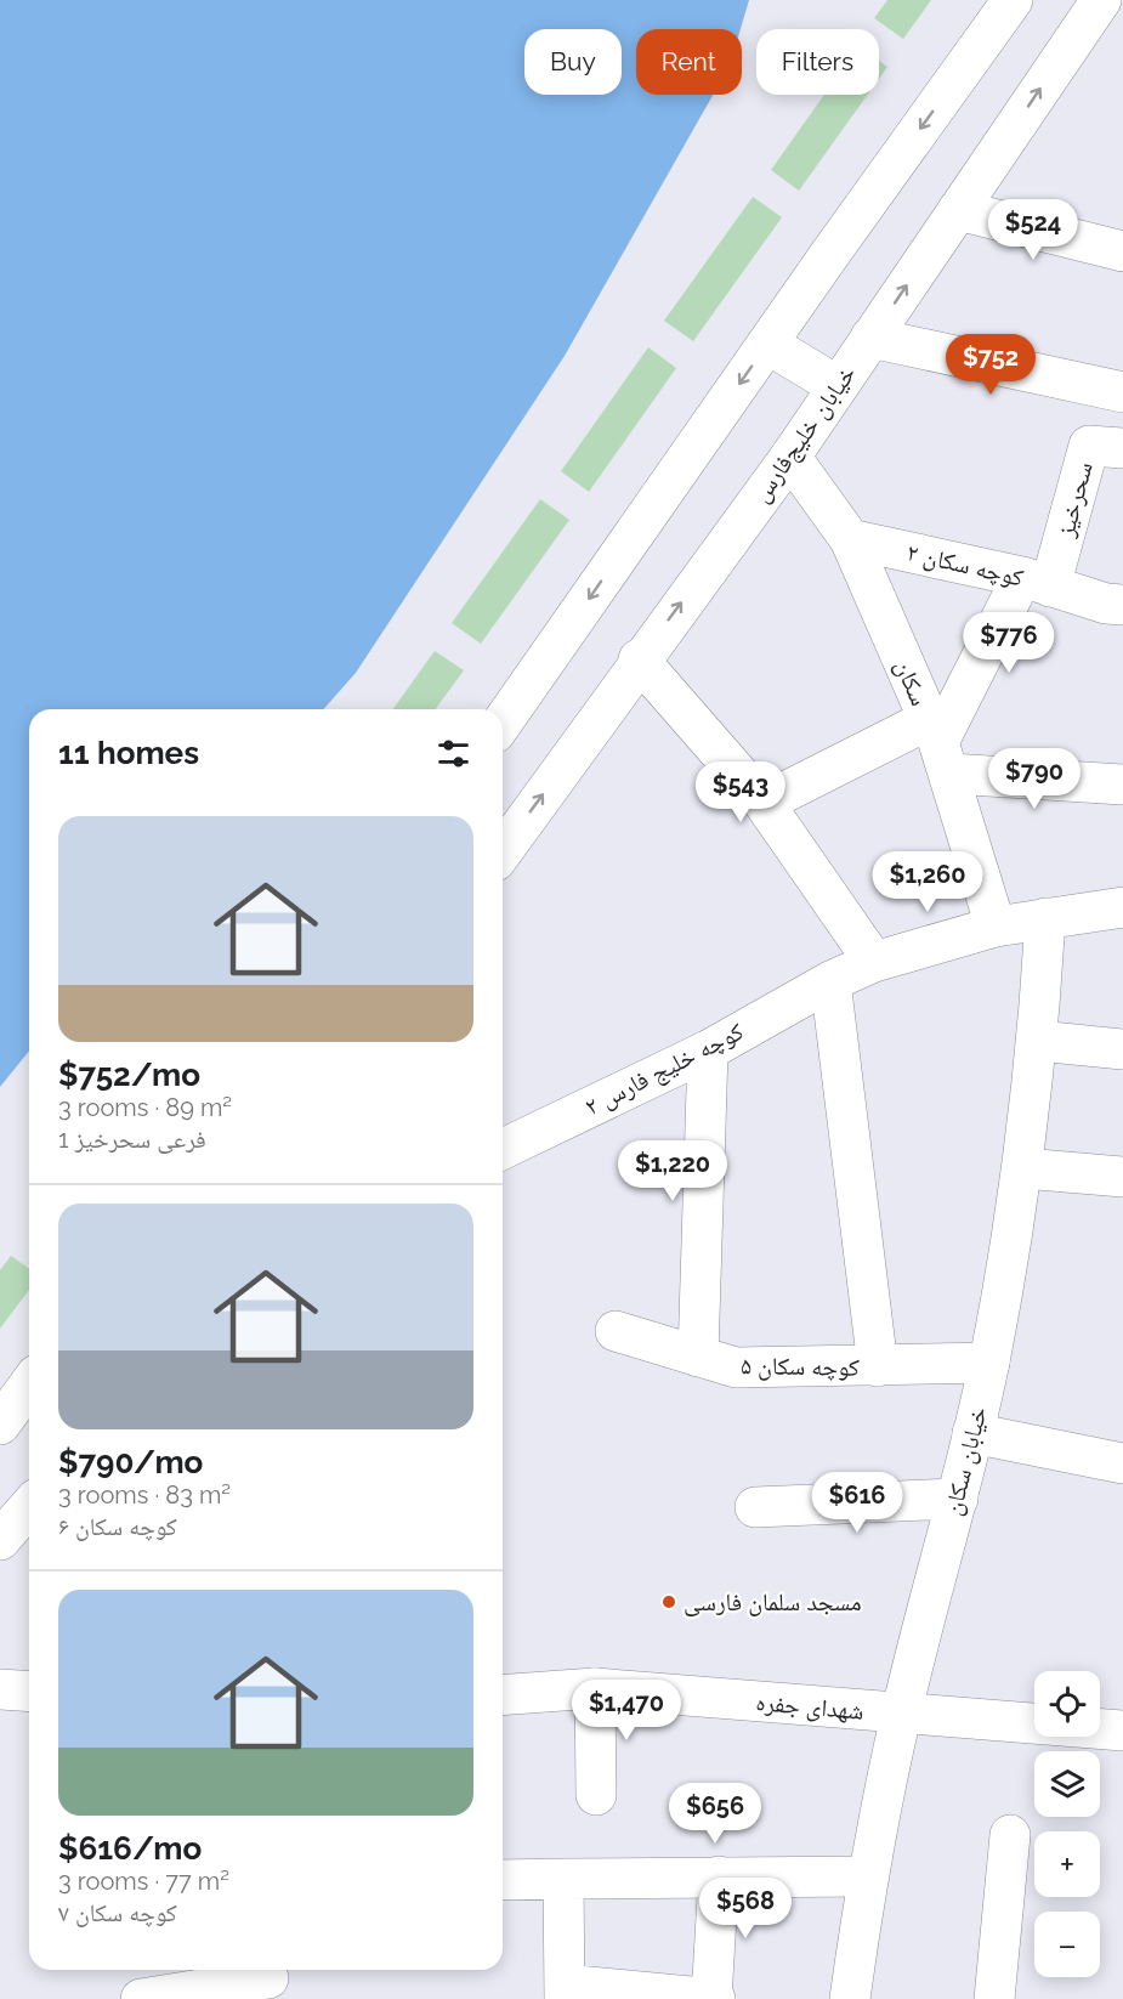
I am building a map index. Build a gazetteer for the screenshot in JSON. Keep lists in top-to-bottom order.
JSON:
{
  "streets": {
    "street": [
      "خیابان خلیج‌فارس",
      "سحرخیز",
      "کوچه سکان ۲",
      "سکان",
      "کوچه خلیج فارس ۲",
      "کوچه سکان ۵",
      "خیابان سکان",
      "شهدای جفره"
    ]
  },
  "crossings": [
    ["خیابان خلیج‌فارس", "سکان"],
    ["سحرخیز", "کوچه سکان ۲"],
    ["کوچه سکان ۲", "سکان"],
    ["سکان", "کوچه خلیج فارس ۲"],
    ["کوچه خلیج فارس ۲", "خیابان سکان"],
    ["کوچه سکان ۵", "خیابان سکان"],
    ["خیابان سکان", "شهدای جفره"]
  ],
  "places": ["مسجد سلمان فارسی"],
  "page": {
    "chip": ["Buy", "Rent", "Filters"],
    "price": [
      "$524",
      "$752",
      "$776",
      "$790",
      "$543",
      "$1,260",
      "$1,220",
      "$616",
      "$1,470",
      "$656",
      "$568"
    ],
    "heading": "11 homes",
    "list": [
      {
        "name": "$752/mo",
        "note": "3 rooms · 89 m² · فرعی سحرخیز 1"
      },
      {
        "name": "$790/mo",
        "note": "3 rooms · 83 m² · کوچه سکان ۶"
      },
      {
        "name": "$616/mo",
        "note": "3 rooms · 77 m² · کوچه سکان ۷"
      }
    ],
    "map_buttons": ["+", "−"]
  }
}
